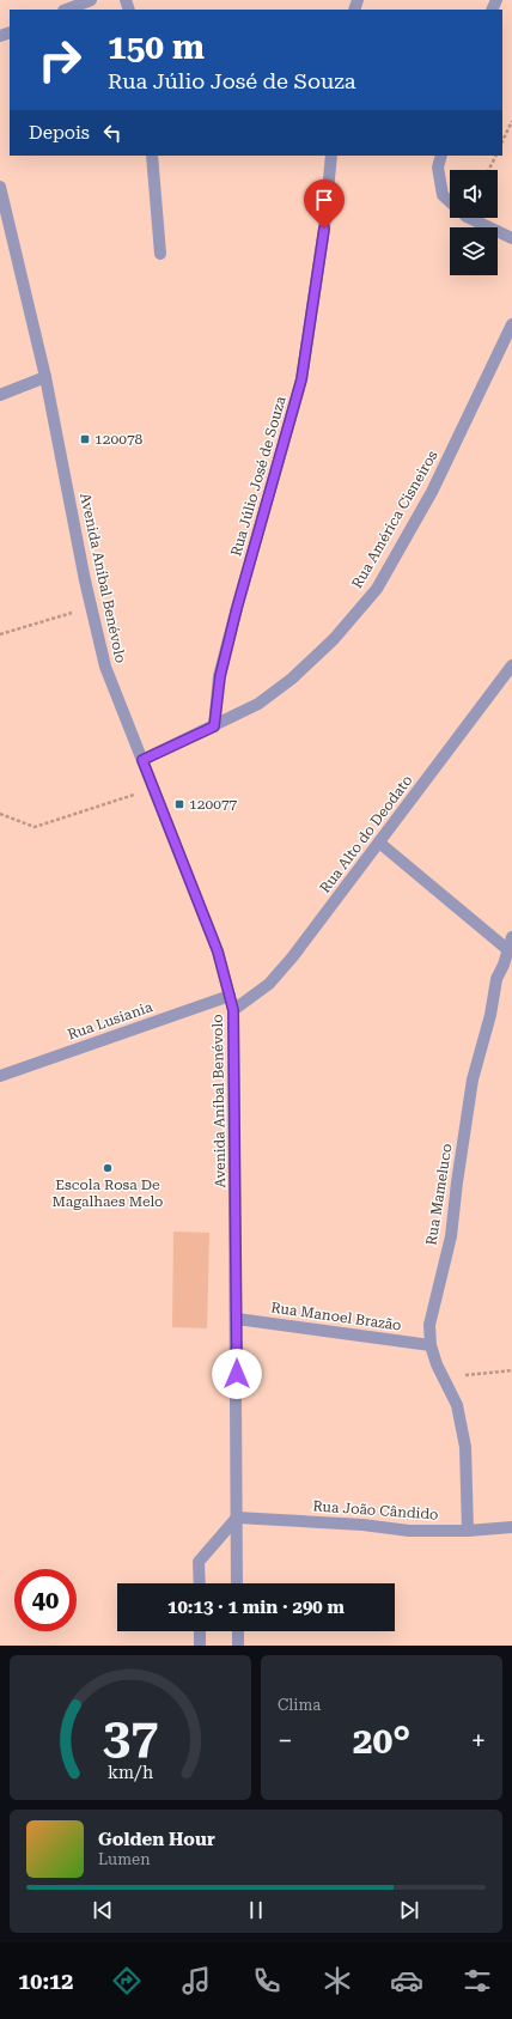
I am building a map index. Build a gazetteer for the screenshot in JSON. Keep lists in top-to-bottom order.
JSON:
{
  "streets": {
    "street": [
      "Rua Júlio José de Souza",
      "Rua América Cisneiros",
      "Avenida Aníbal Benévolo",
      "Rua Alto do Deodato",
      "Rua Lusiania",
      "Rua Mameluco",
      "Rua Manoel Brazão",
      "Rua João Cândido"
    ]
  },
  "crossings": [
    ["Rua Júlio José de Souza", "Rua América Cisneiros"],
    ["Avenida Aníbal Benévolo", "Rua Alto do Deodato"],
    ["Avenida Aníbal Benévolo", "Rua Lusiania"],
    ["Avenida Aníbal Benévolo", "Rua Manoel Brazão"],
    ["Avenida Aníbal Benévolo", "Rua João Cândido"],
    ["Rua Mameluco", "Rua Manoel Brazão"],
    ["Rua Mameluco", "Rua João Cândido"]
  ],
  "places": {
    "transit": ["120078", "120077"],
    "other": ["Escola Rosa De Magalhaes Melo"]
  },
  "page": {
    "turn": ["150 m", "Rua Júlio José de Souza"],
    "then": "Depois",
    "limit": "40",
    "trip": "10:13 · 1 min · 290 m",
    "tile": "Clima",
    "heat": ["−", "20°", "+"],
    "song": ["Golden Hour", "Lumen"],
    "tabs": "10:12",
    "gauge": ["37", "km/h"]
  }
}
